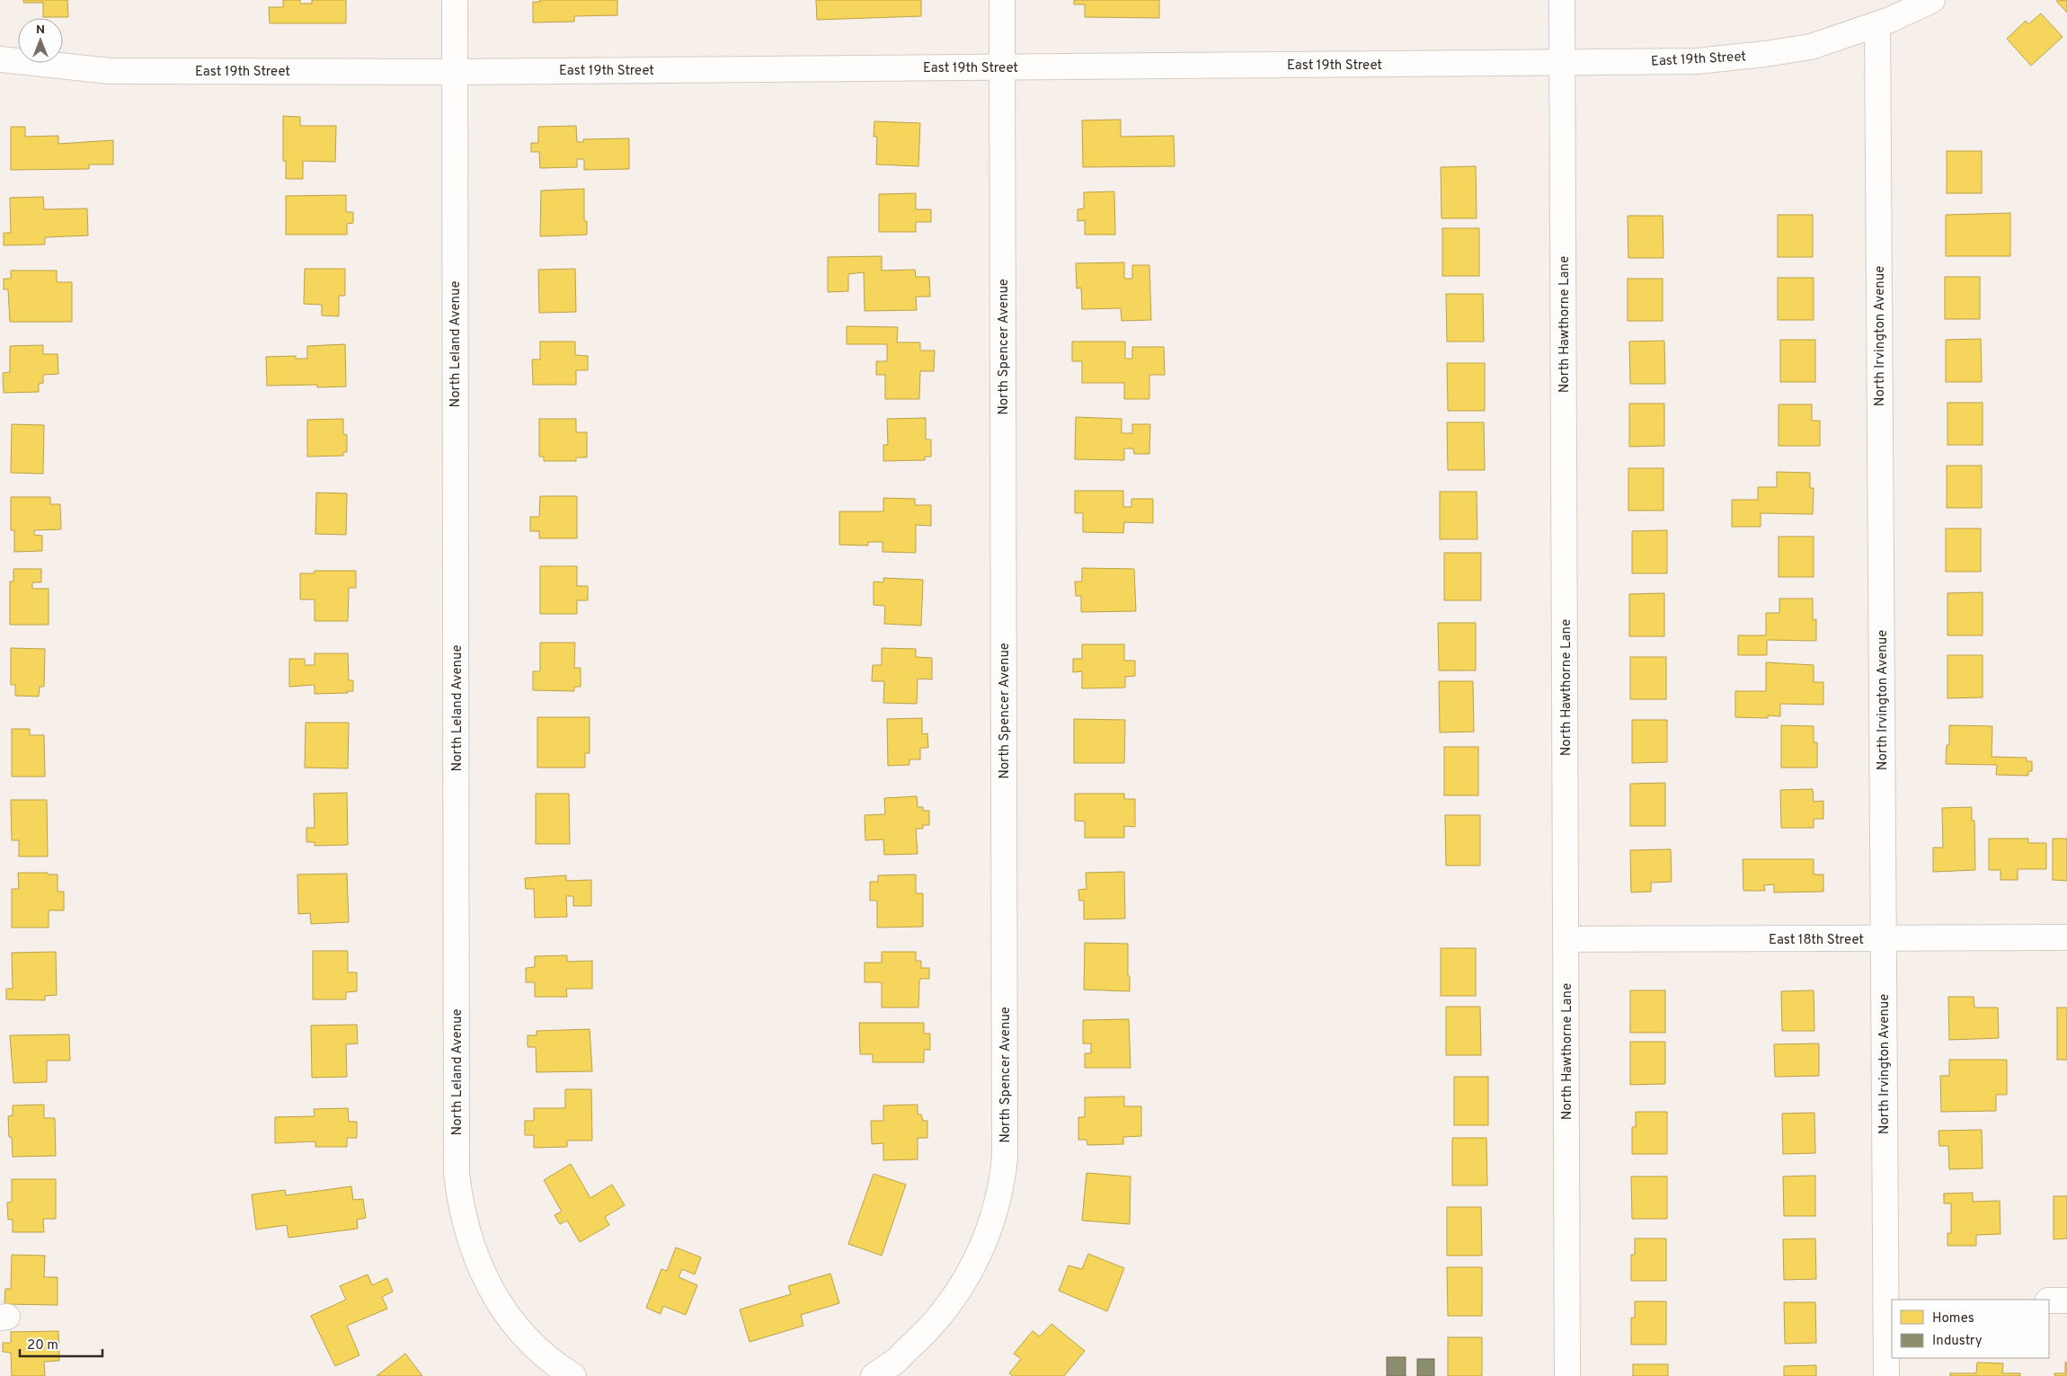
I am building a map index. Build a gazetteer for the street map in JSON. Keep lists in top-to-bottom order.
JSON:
{
  "streets": {
    "street": [
      "East 19th Street",
      "North Hawthorne Lane",
      "North Irvington Avenue",
      "North Leland Avenue",
      "North Spencer Avenue",
      "East 18th Street"
    ]
  },
  "crossings": [
    ["East 19th Street", "North Hawthorne Lane"],
    ["East 19th Street", "North Irvington Avenue"],
    ["East 19th Street", "North Leland Avenue"],
    ["East 19th Street", "North Spencer Avenue"],
    ["North Hawthorne Lane", "East 18th Street"],
    ["North Irvington Avenue", "East 18th Street"]
  ],
  "legend": ["Homes", "Industry"],
  "scale_bar": "20 m",
  "north": "top"
}
